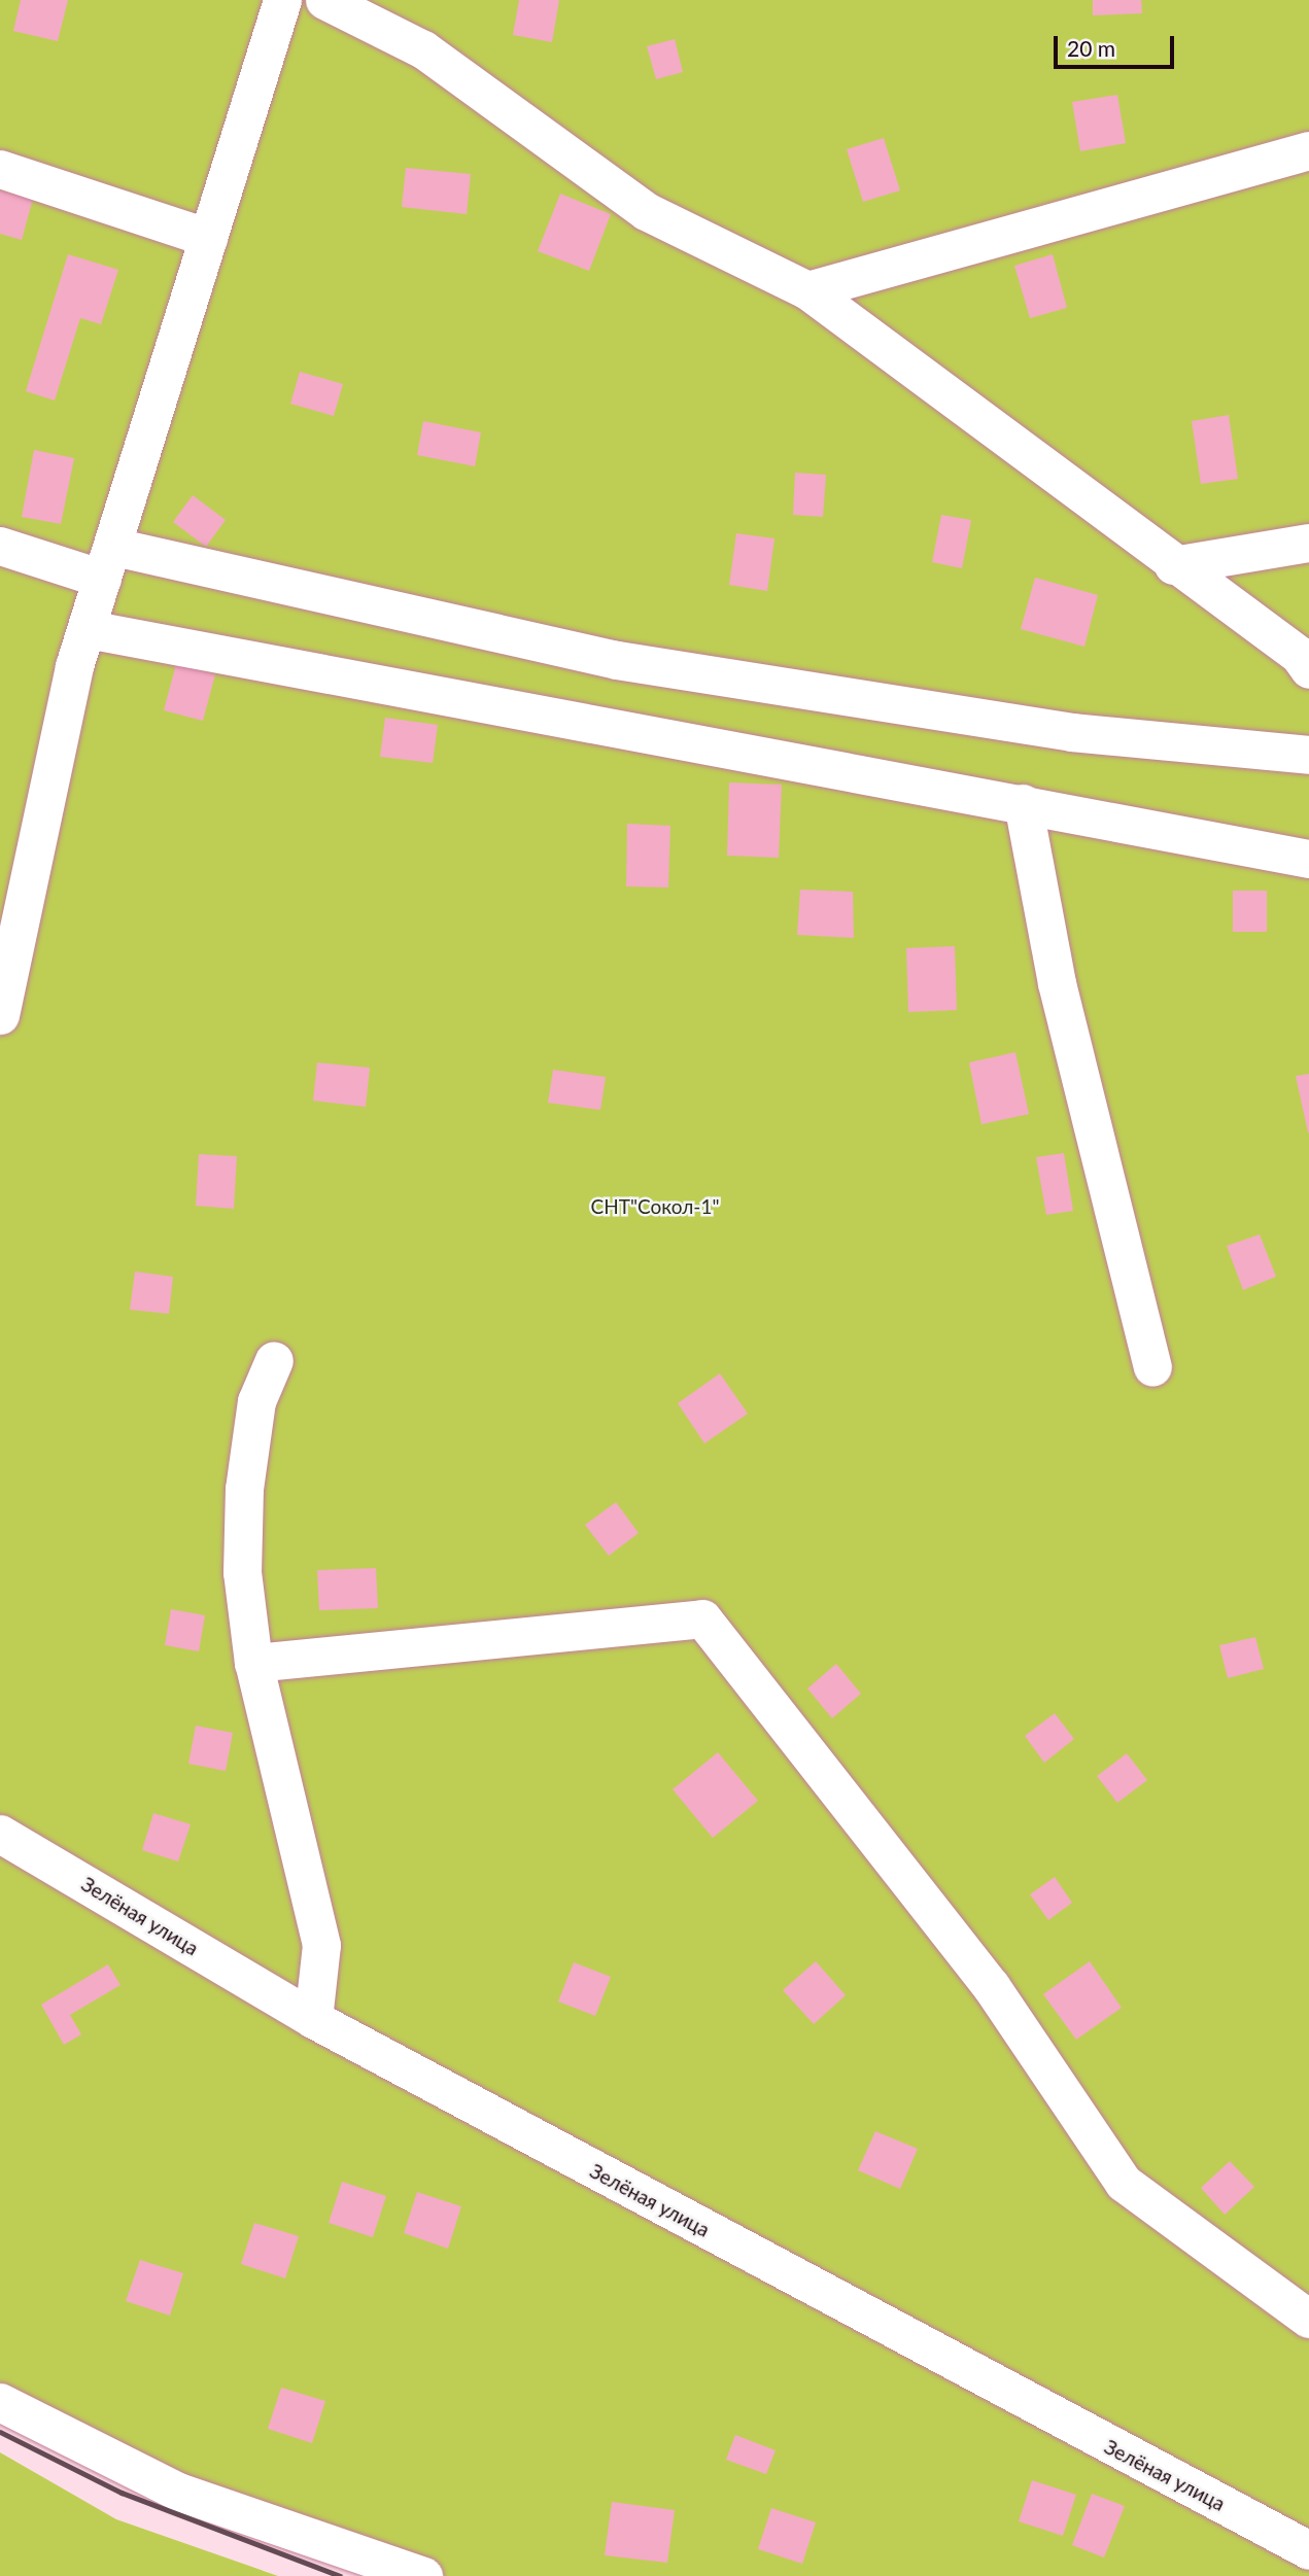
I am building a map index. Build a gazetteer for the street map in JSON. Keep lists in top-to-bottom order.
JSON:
{
  "streets": {
    "street": ["Зелёная улица"]
  },
  "parks": ["СНТ\"Сокол-1\""],
  "scale_bar": "20 m"
}
